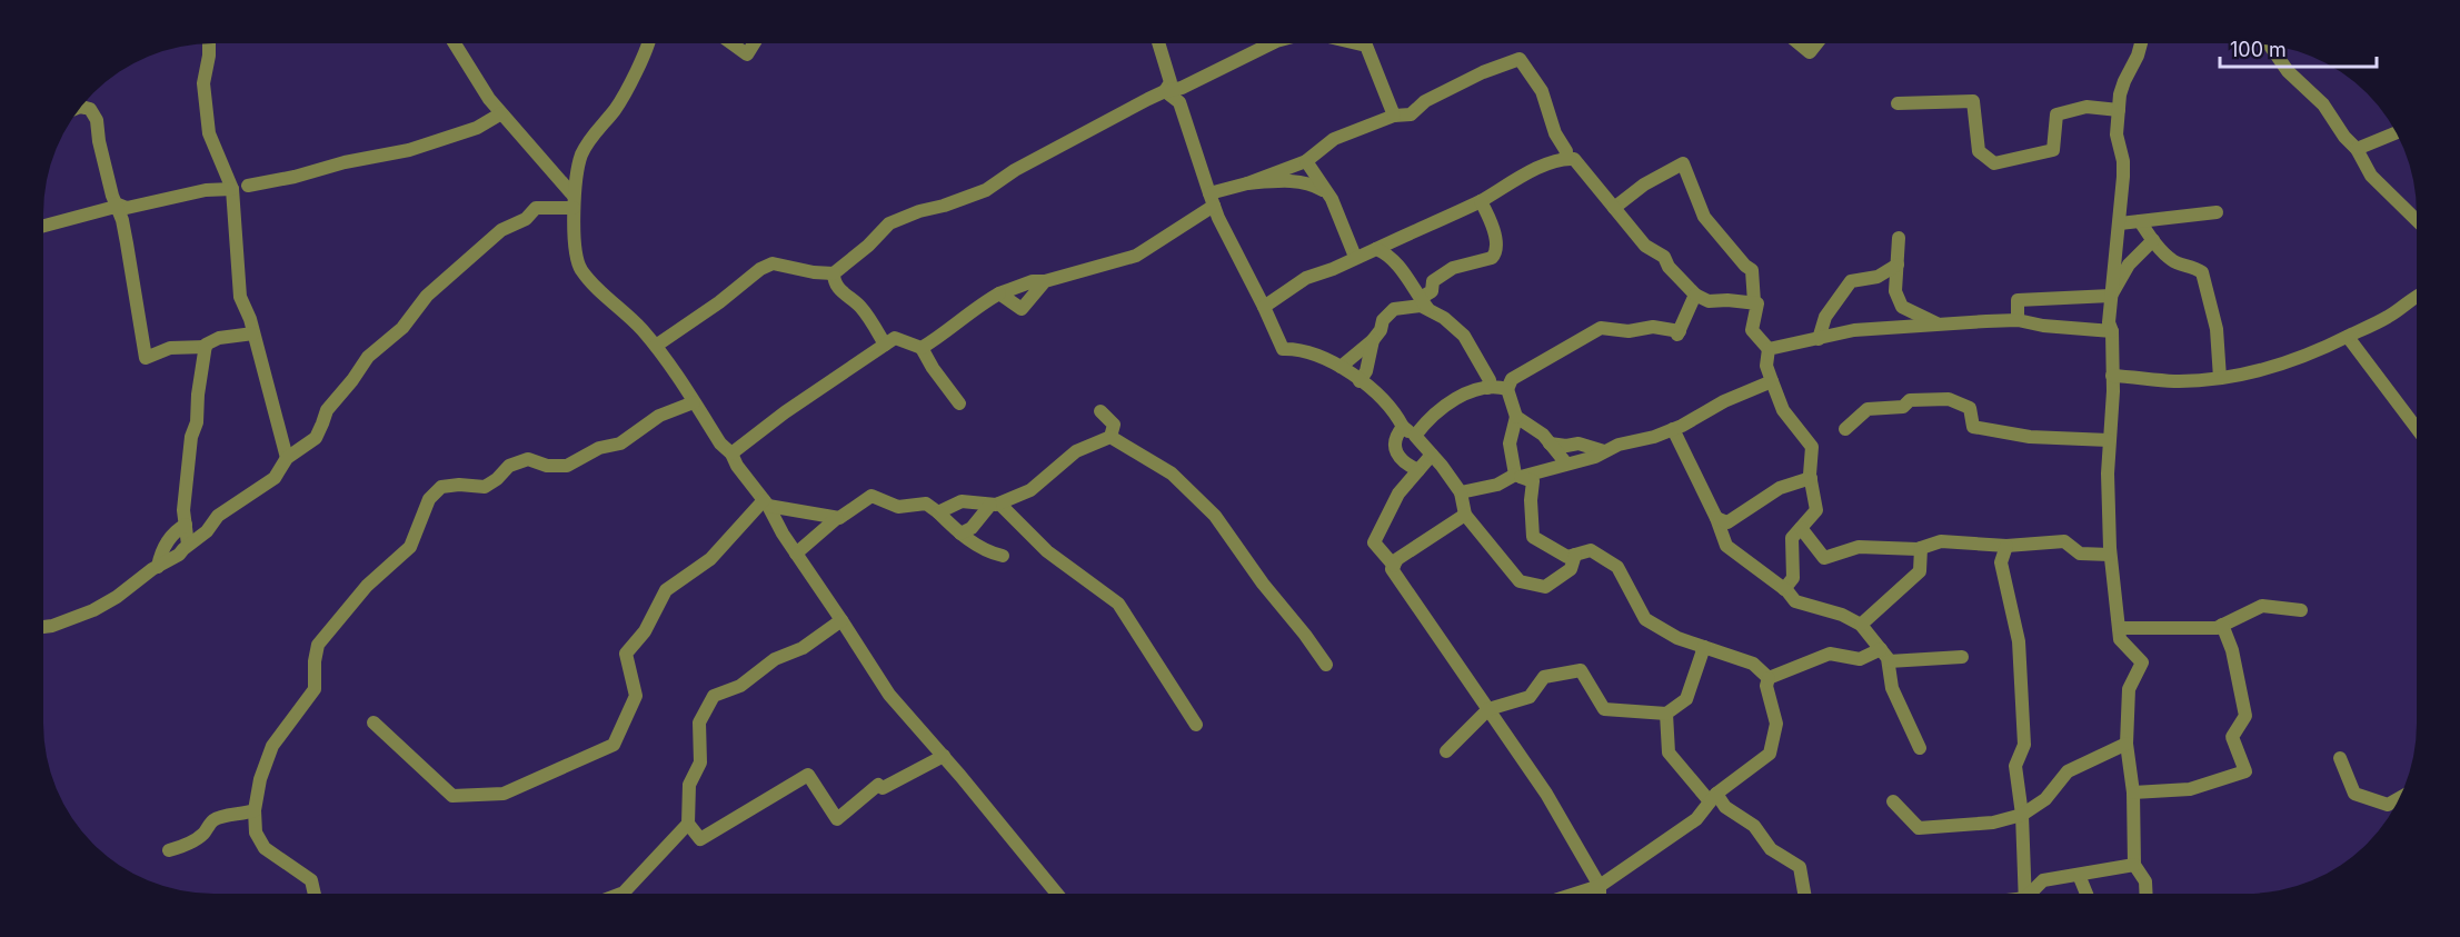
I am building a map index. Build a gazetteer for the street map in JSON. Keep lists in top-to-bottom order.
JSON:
{
  "scale_bar": "100 m"
}
